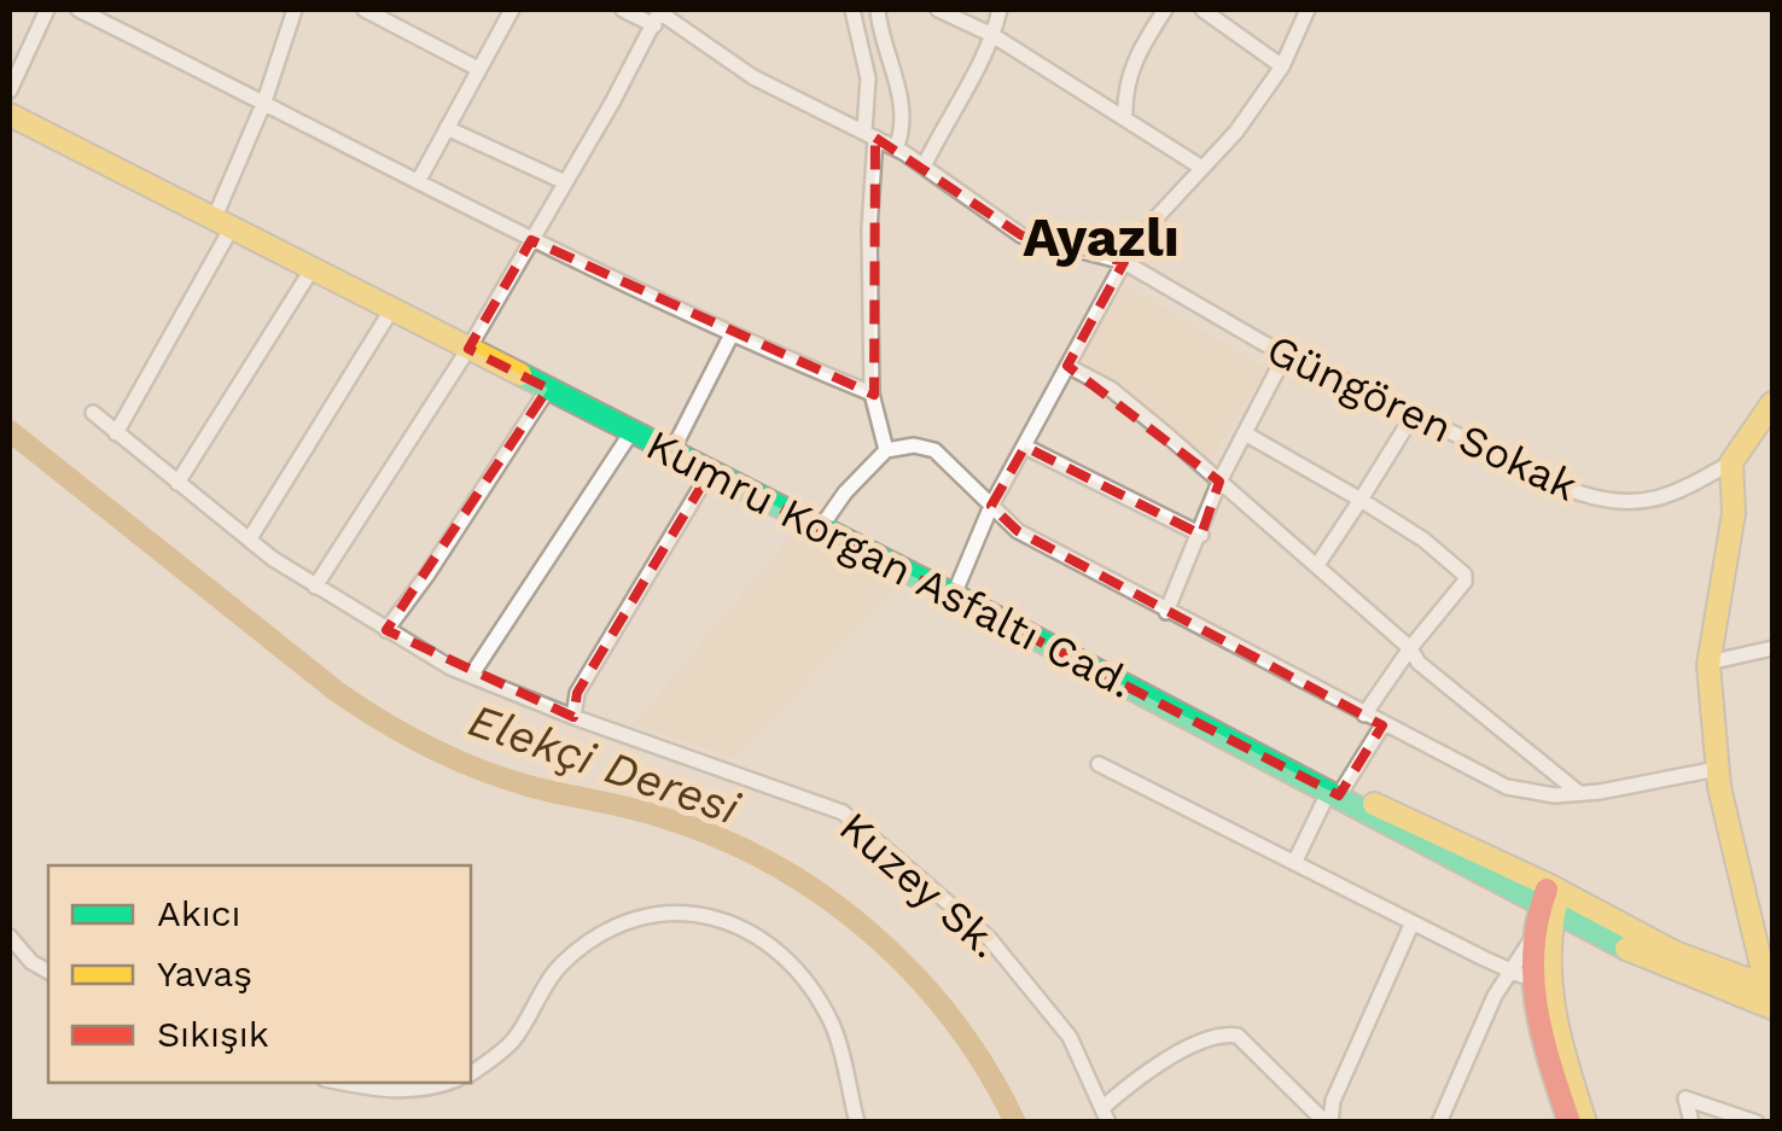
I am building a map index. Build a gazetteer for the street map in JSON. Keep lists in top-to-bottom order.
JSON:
{
  "streets": {
    "main road": ["Kumru Korgan Asfaltı Cad."],
    "street": ["Güngören Sokak", "Kuzey Sk."]
  },
  "districts": ["Ayazlı"],
  "water": ["Elekçi Deresi"],
  "legend": ["Akıcı", "Yavaş", "Sıkışık"]
}
